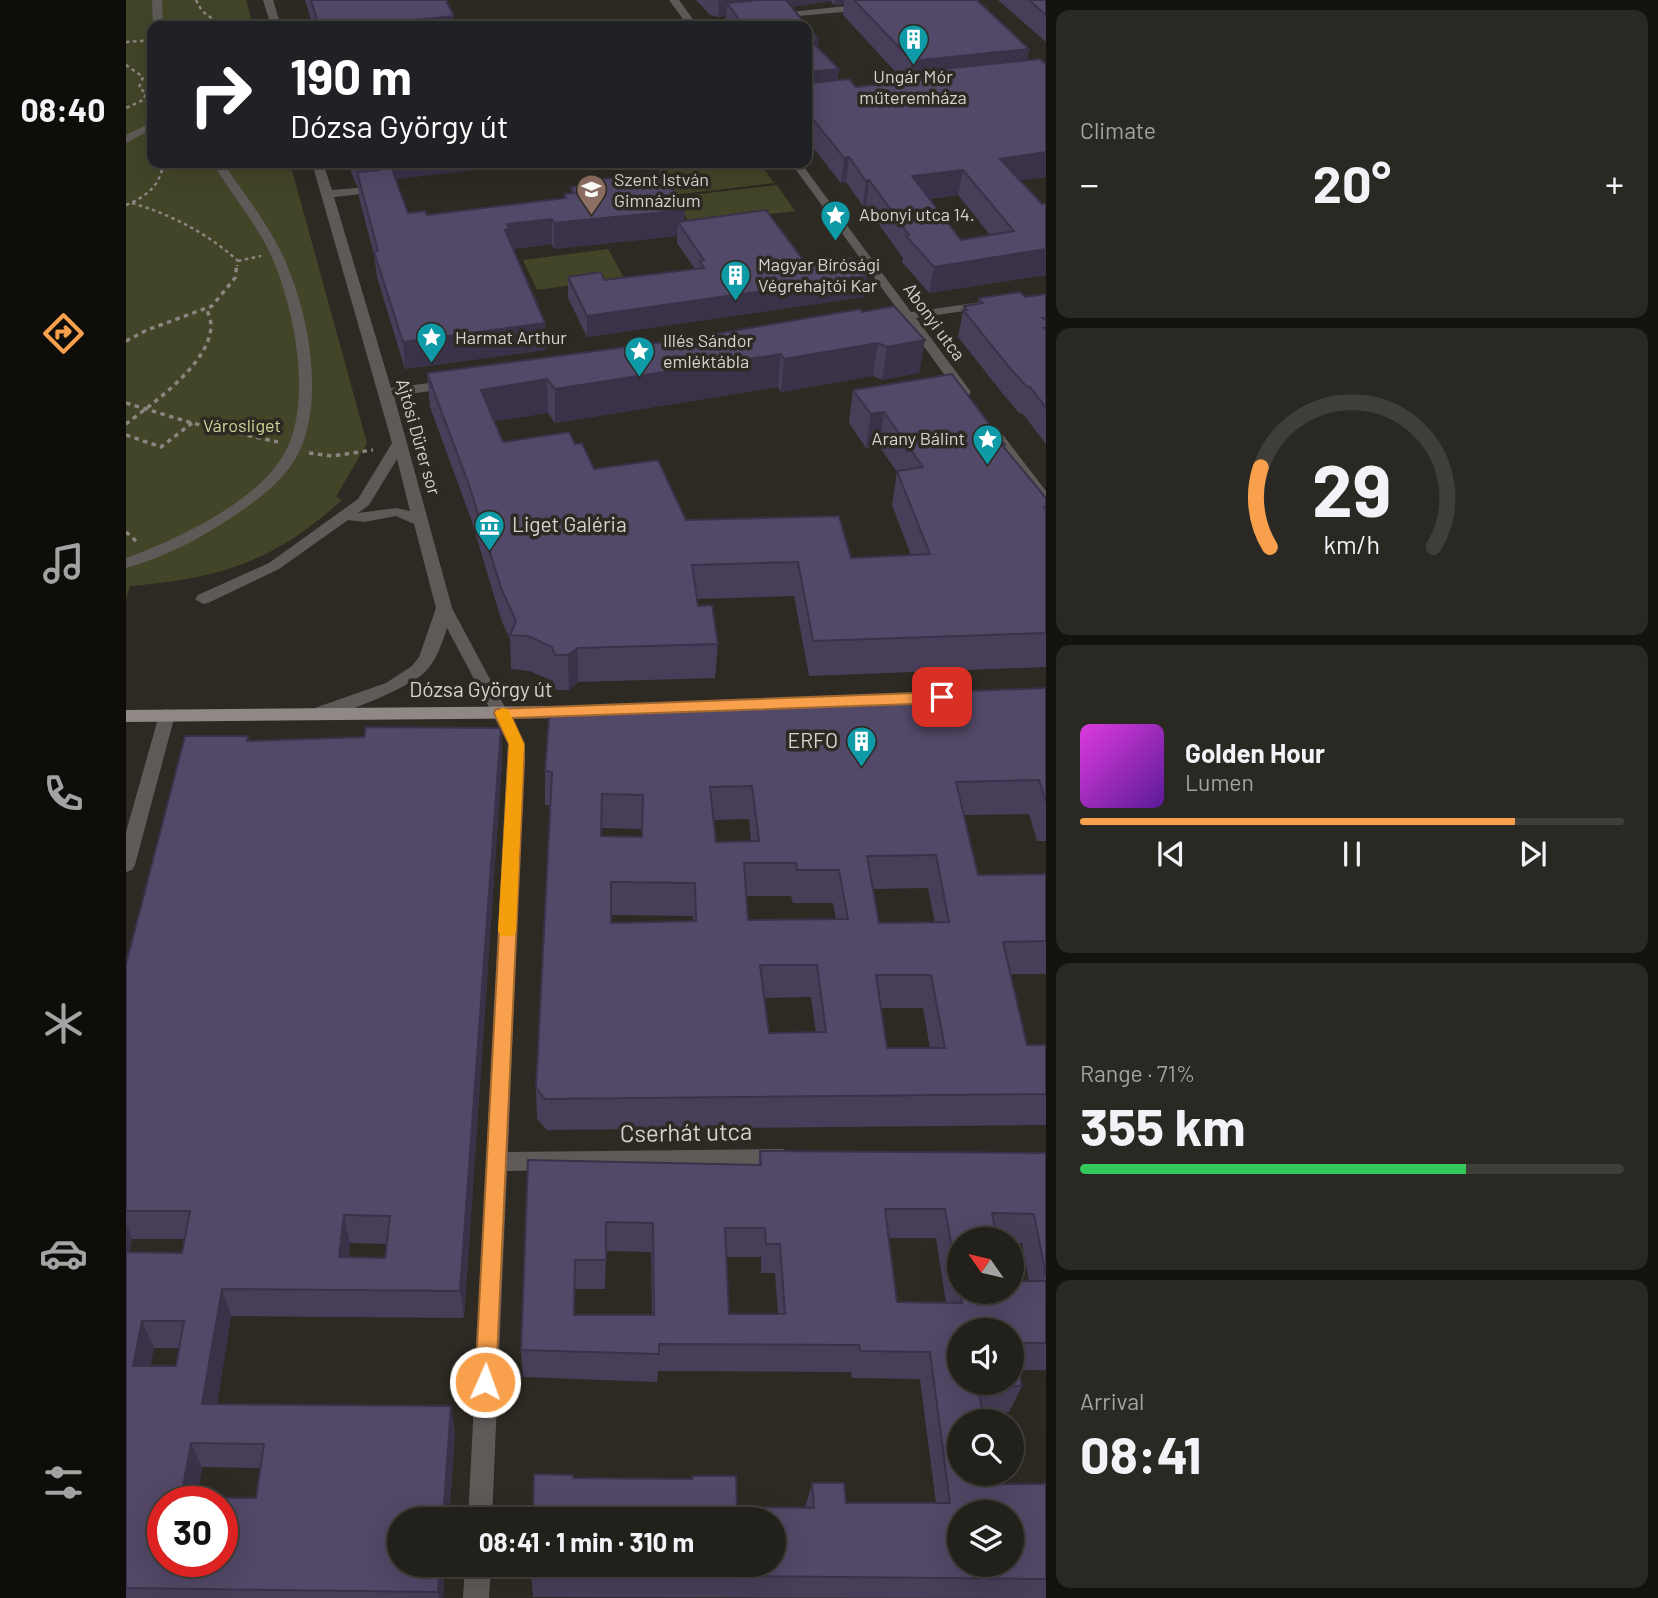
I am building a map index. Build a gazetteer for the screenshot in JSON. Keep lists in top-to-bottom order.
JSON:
{
  "streets": {
    "main road": ["Dózsa György út"],
    "street": ["Abonyi utca", "Ajtósi Dürer sor", "Cserhát utca"]
  },
  "crossings": [
    ["Ajtósi Dürer sor", "Dózsa György út"],
    ["Ajtósi Dürer sor", "Cserhát utca"]
  ],
  "parks": ["Városliget"],
  "places": {
    "building": ["Ungár Mór műteremháza", "Magyar Bírósági Végrehajtói Kar", "ERFO"],
    "school or university": ["Szent István Gimnázium"],
    "place": [
      "Abonyi utca 14.",
      "Harmat Arthur",
      "Illés Sándor emléktábla",
      "Arany Bálint"
    ],
    "museum": ["Liget Galéria"]
  },
  "north": "top left",
  "page": {
    "tabs": "08:40",
    "tile": [
      "Climate",
      ["Range · 71%", "355 km"],
      ["Arrival", "08:41"]
    ],
    "turn": ["190 m", "Dózsa György út"],
    "heat": ["−", "20°", "+"],
    "song": ["Golden Hour", "Lumen"],
    "limit": "30",
    "trip": "08:41 · 1 min · 310 m",
    "gauge": ["29", "km/h"]
  }
}
